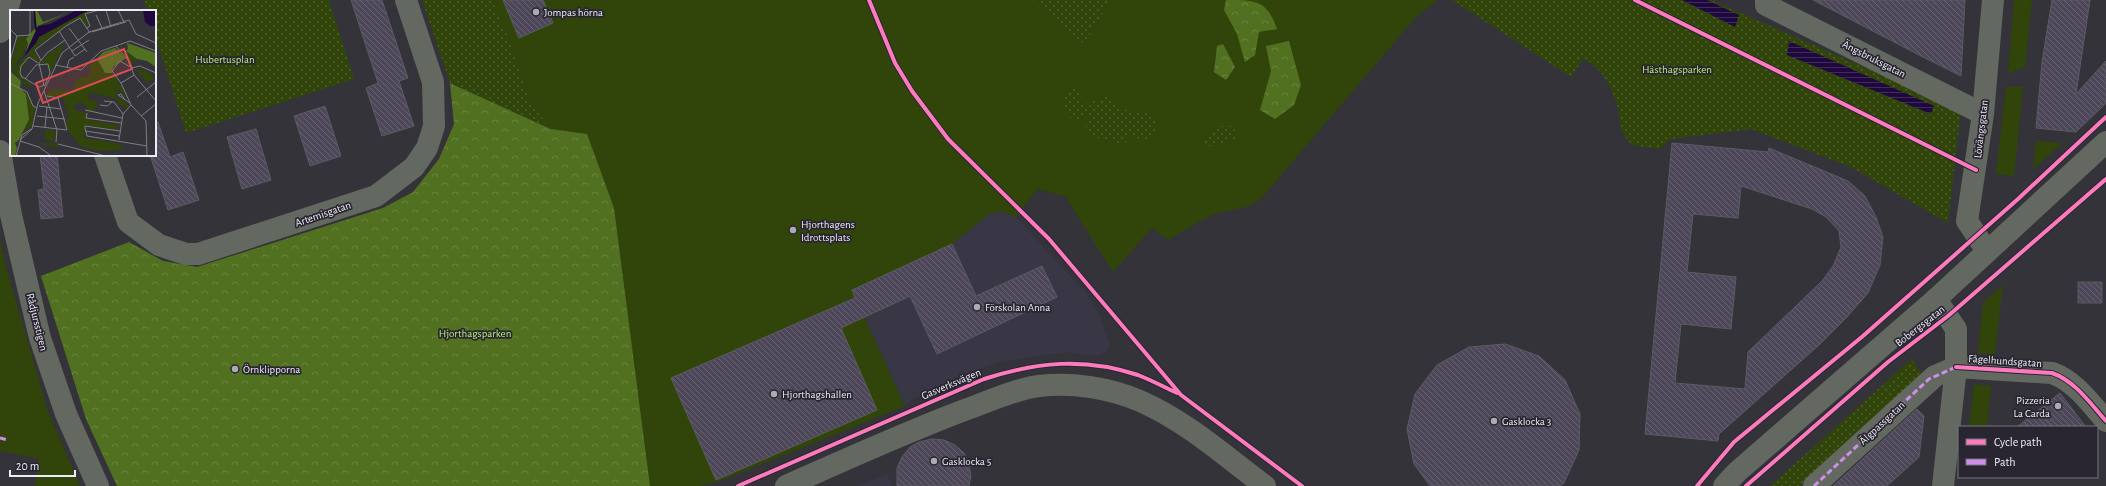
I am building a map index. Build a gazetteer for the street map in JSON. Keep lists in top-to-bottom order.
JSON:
{
  "streets": {
    "street": [
      "Ängsbruksgatan",
      "Lövängsgatan",
      "Artemisgatan",
      "Rådjursstigen",
      "Bobergsgatan",
      "Fågelhundsgatan",
      "Älgpassgatan"
    ],
    "cycle path": ["Gasverksvägen"]
  },
  "crossings": [
    ["Ängsbruksgatan", "Lövängsgatan"],
    ["Lövängsgatan", "Bobergsgatan"],
    ["Fågelhundsgatan", "Älgpassgatan"]
  ],
  "parks": ["Hubertusplan", "Hästhagsparken", "Hjorthagsparken"],
  "places": [
    "Jompas hörna",
    "Hjorthagens Idrottsplats",
    "Förskolan Anna",
    "Örnklipporna",
    "Hjorthagshallen",
    "Pizzeria La Carda",
    "Gasklocka 3",
    "Gasklocka 5"
  ],
  "legend": ["Cycle path", "Path"],
  "scale_bar": "20 m"
}
